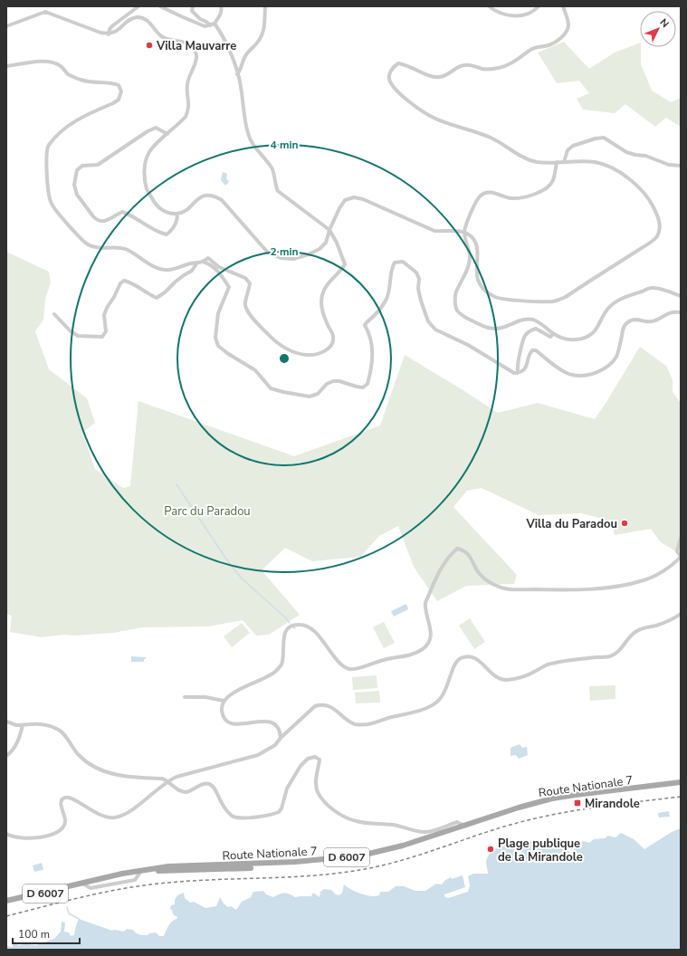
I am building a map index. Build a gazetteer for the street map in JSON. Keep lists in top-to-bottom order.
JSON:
{
  "streets": {
    "main road": ["Route Nationale 7", "D 6007"]
  },
  "parks": ["Parc du Paradou"],
  "places": {
    "other": ["Villa Mauvarre", "Villa du Paradou", "Plage publique de la Mirandole"],
    "transit": ["Mirandole"]
  },
  "scale_bar": "100 m",
  "north": "top right",
  "rings": ["4 min", "2 min"]
}
